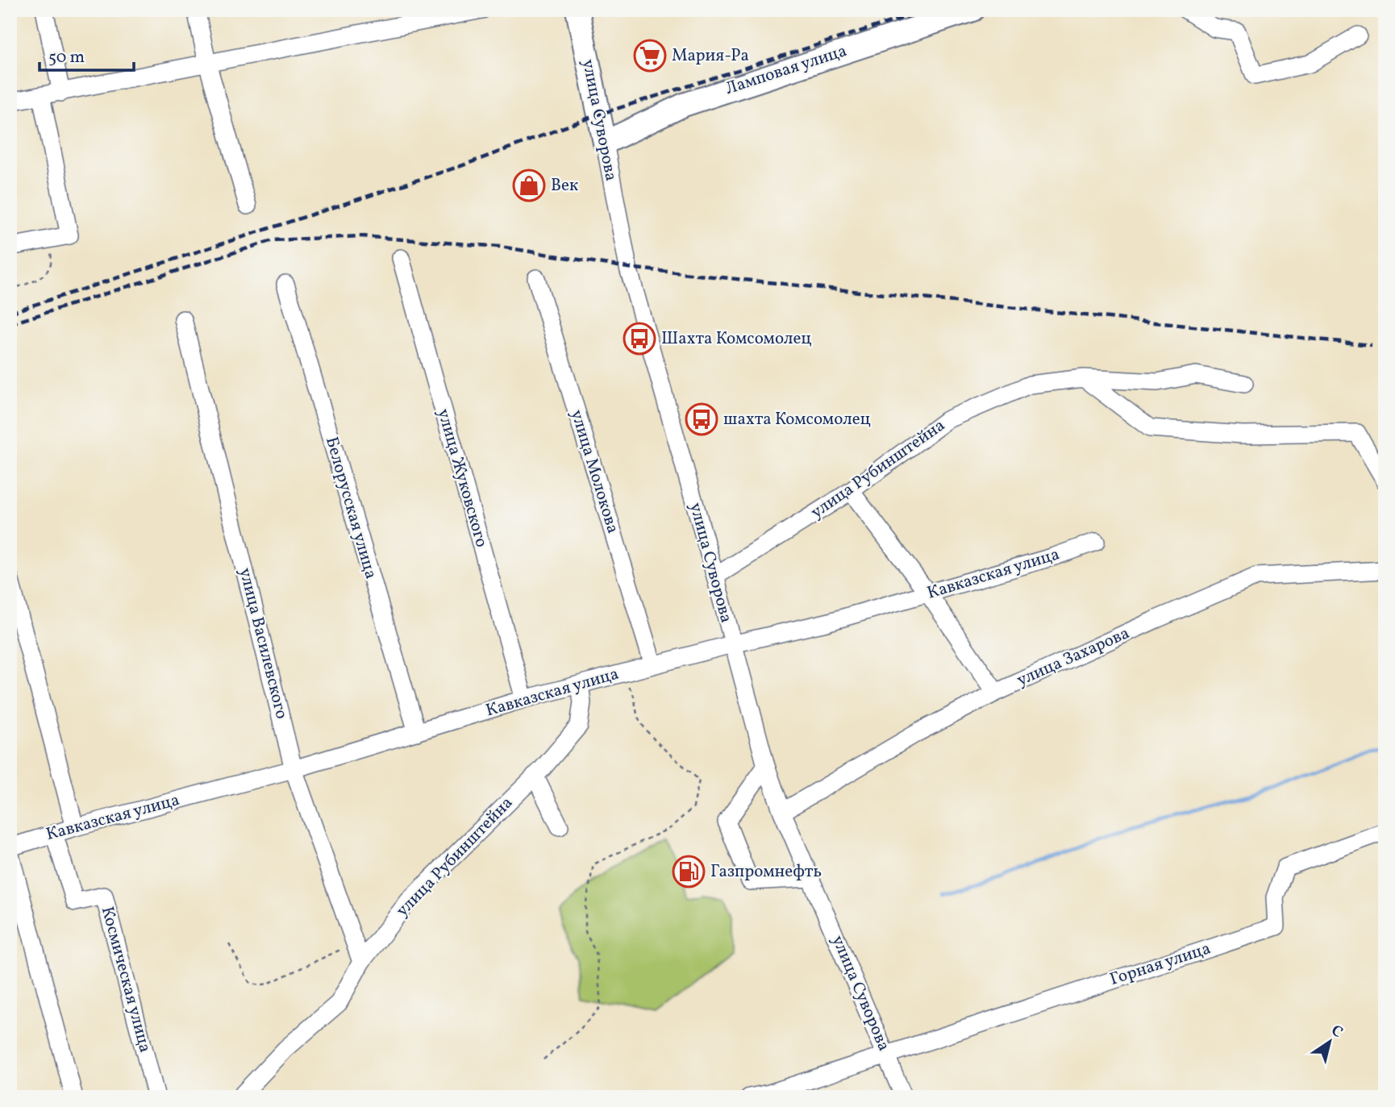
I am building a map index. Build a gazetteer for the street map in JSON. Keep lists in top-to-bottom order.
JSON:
{
  "streets": {
    "main road": ["Ламповая улица", "улица Суворова"],
    "street": [
      "улица Рубинштейна",
      "улица Молокова",
      "улица Жуковского",
      "Белорусская улица",
      "Кавказская улица",
      "улица Василевского",
      "улица Захарова",
      "Горная улица",
      "Космическая улица"
    ]
  },
  "crossings": [
    ["Ламповая улица", "улица Суворова"],
    ["улица Суворова", "улица Рубинштейна"],
    ["улица Суворова", "Кавказская улица"],
    ["улица Суворова", "улица Захарова"],
    ["улица Суворова", "Горная улица"],
    ["улица Рубинштейна", "Кавказская улица"],
    ["улица Рубинштейна", "улица Василевского"],
    ["улица Молокова", "Кавказская улица"],
    ["улица Жуковского", "Кавказская улица"],
    ["Белорусская улица", "Кавказская улица"],
    ["Кавказская улица", "улица Василевского"],
    ["Кавказская улица", "Космическая улица"]
  ],
  "places": {
    "supermarket": ["Мария-Ра"],
    "shop": ["Век"],
    "bus stop": ["Шахта Комсомолец", "шахта Комсомолец"],
    "fuel station": ["Газпромнефть"]
  },
  "scale_bar": "50 m",
  "north": "top right"
}
